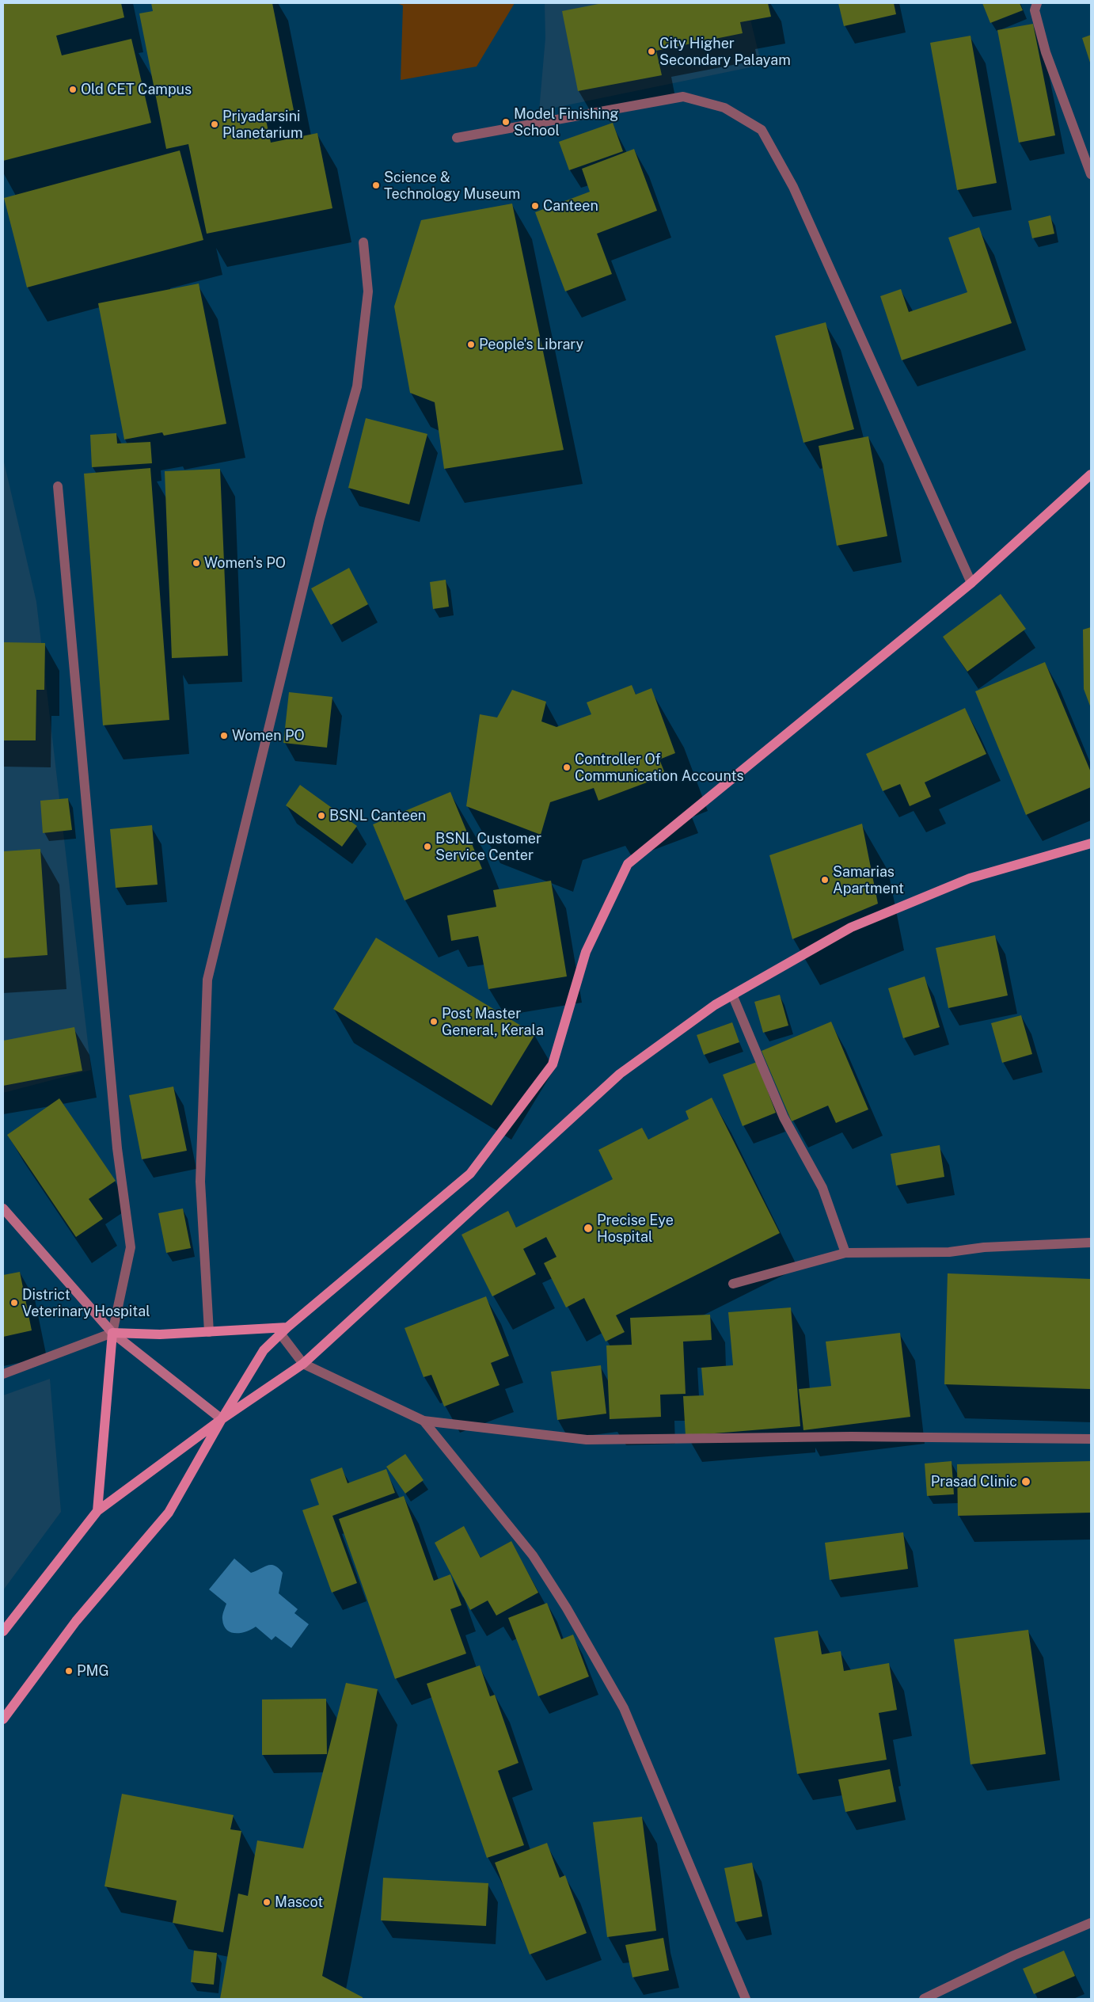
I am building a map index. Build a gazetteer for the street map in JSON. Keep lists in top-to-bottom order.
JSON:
{
  "places": [
    "City Higher Secondary Palayam",
    "Old CET Campus",
    "Model Finishing School",
    "Priyadarsini Planetarium",
    "Science & Technology Museum",
    "Canteen",
    "People's Library",
    "Women's PO",
    "Women PO",
    "Controller Of Communication Accounts",
    "BSNL Canteen",
    "BSNL Customer Service Center",
    "Samarias Apartment",
    "Post Master General, Kerala",
    "Precise Eye Hospital",
    "District Veterinary Hospital",
    "Prasad Clinic",
    "PMG",
    "Mascot"
  ]
}
